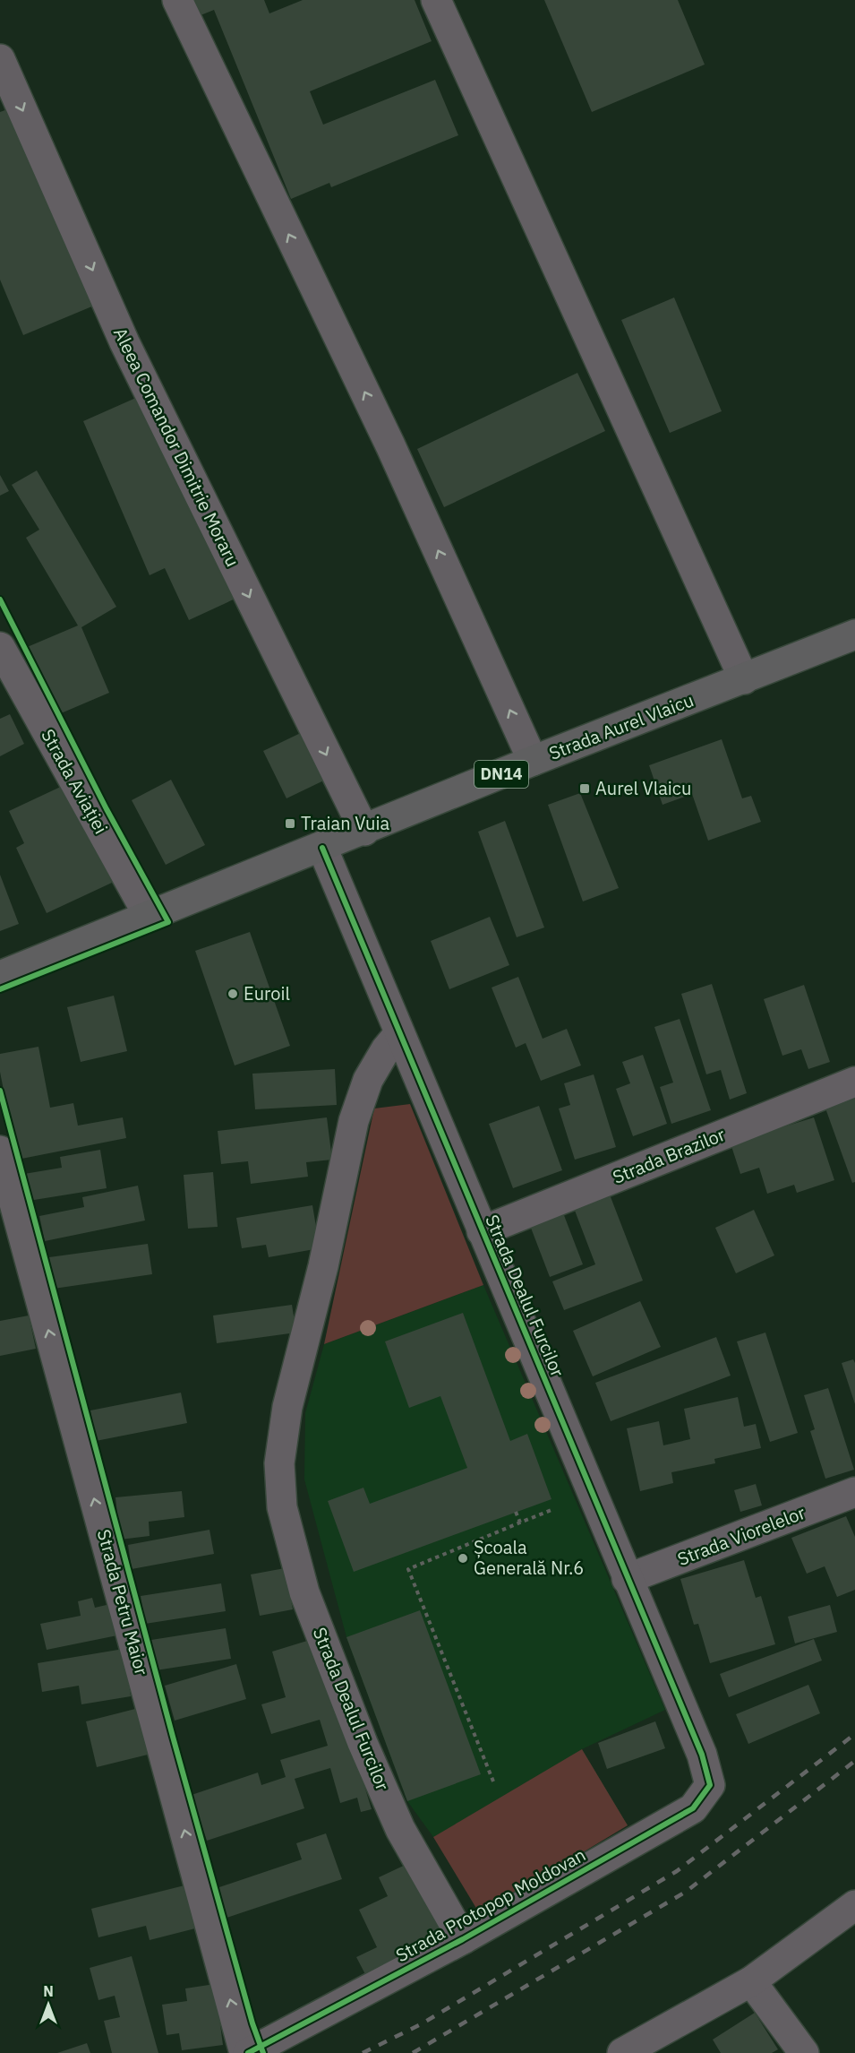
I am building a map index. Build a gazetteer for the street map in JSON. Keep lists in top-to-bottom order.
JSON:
{
  "streets": {
    "main road": ["Strada Aurel Vlaicu", "DN14"],
    "street": [
      "Aleea Comandor Dimitrie Moraru",
      "Strada Aviației",
      "Strada Brazilor",
      "Strada Dealul Furcilor",
      "Strada Viorelelor",
      "Strada Petru Maior",
      "Strada Protopop Moldovan"
    ]
  },
  "crossings": [
    ["Aleea Comandor Dimitrie Moraru", "Strada Aurel Vlaicu"],
    ["Strada Aurel Vlaicu", "Strada Aviației"],
    ["Strada Aurel Vlaicu", "Strada Dealul Furcilor"],
    ["Strada Brazilor", "Strada Dealul Furcilor"],
    ["Strada Dealul Furcilor", "Strada Viorelelor"],
    ["Strada Dealul Furcilor", "Strada Protopop Moldovan"],
    ["Strada Petru Maior", "Strada Protopop Moldovan"]
  ],
  "one_way": ["Strada Petru Maior"],
  "places": {
    "transit": ["Aurel Vlaicu", "Traian Vuia"],
    "other": ["Euroil", "Școala Generală Nr.6"]
  },
  "north": "top"
}
